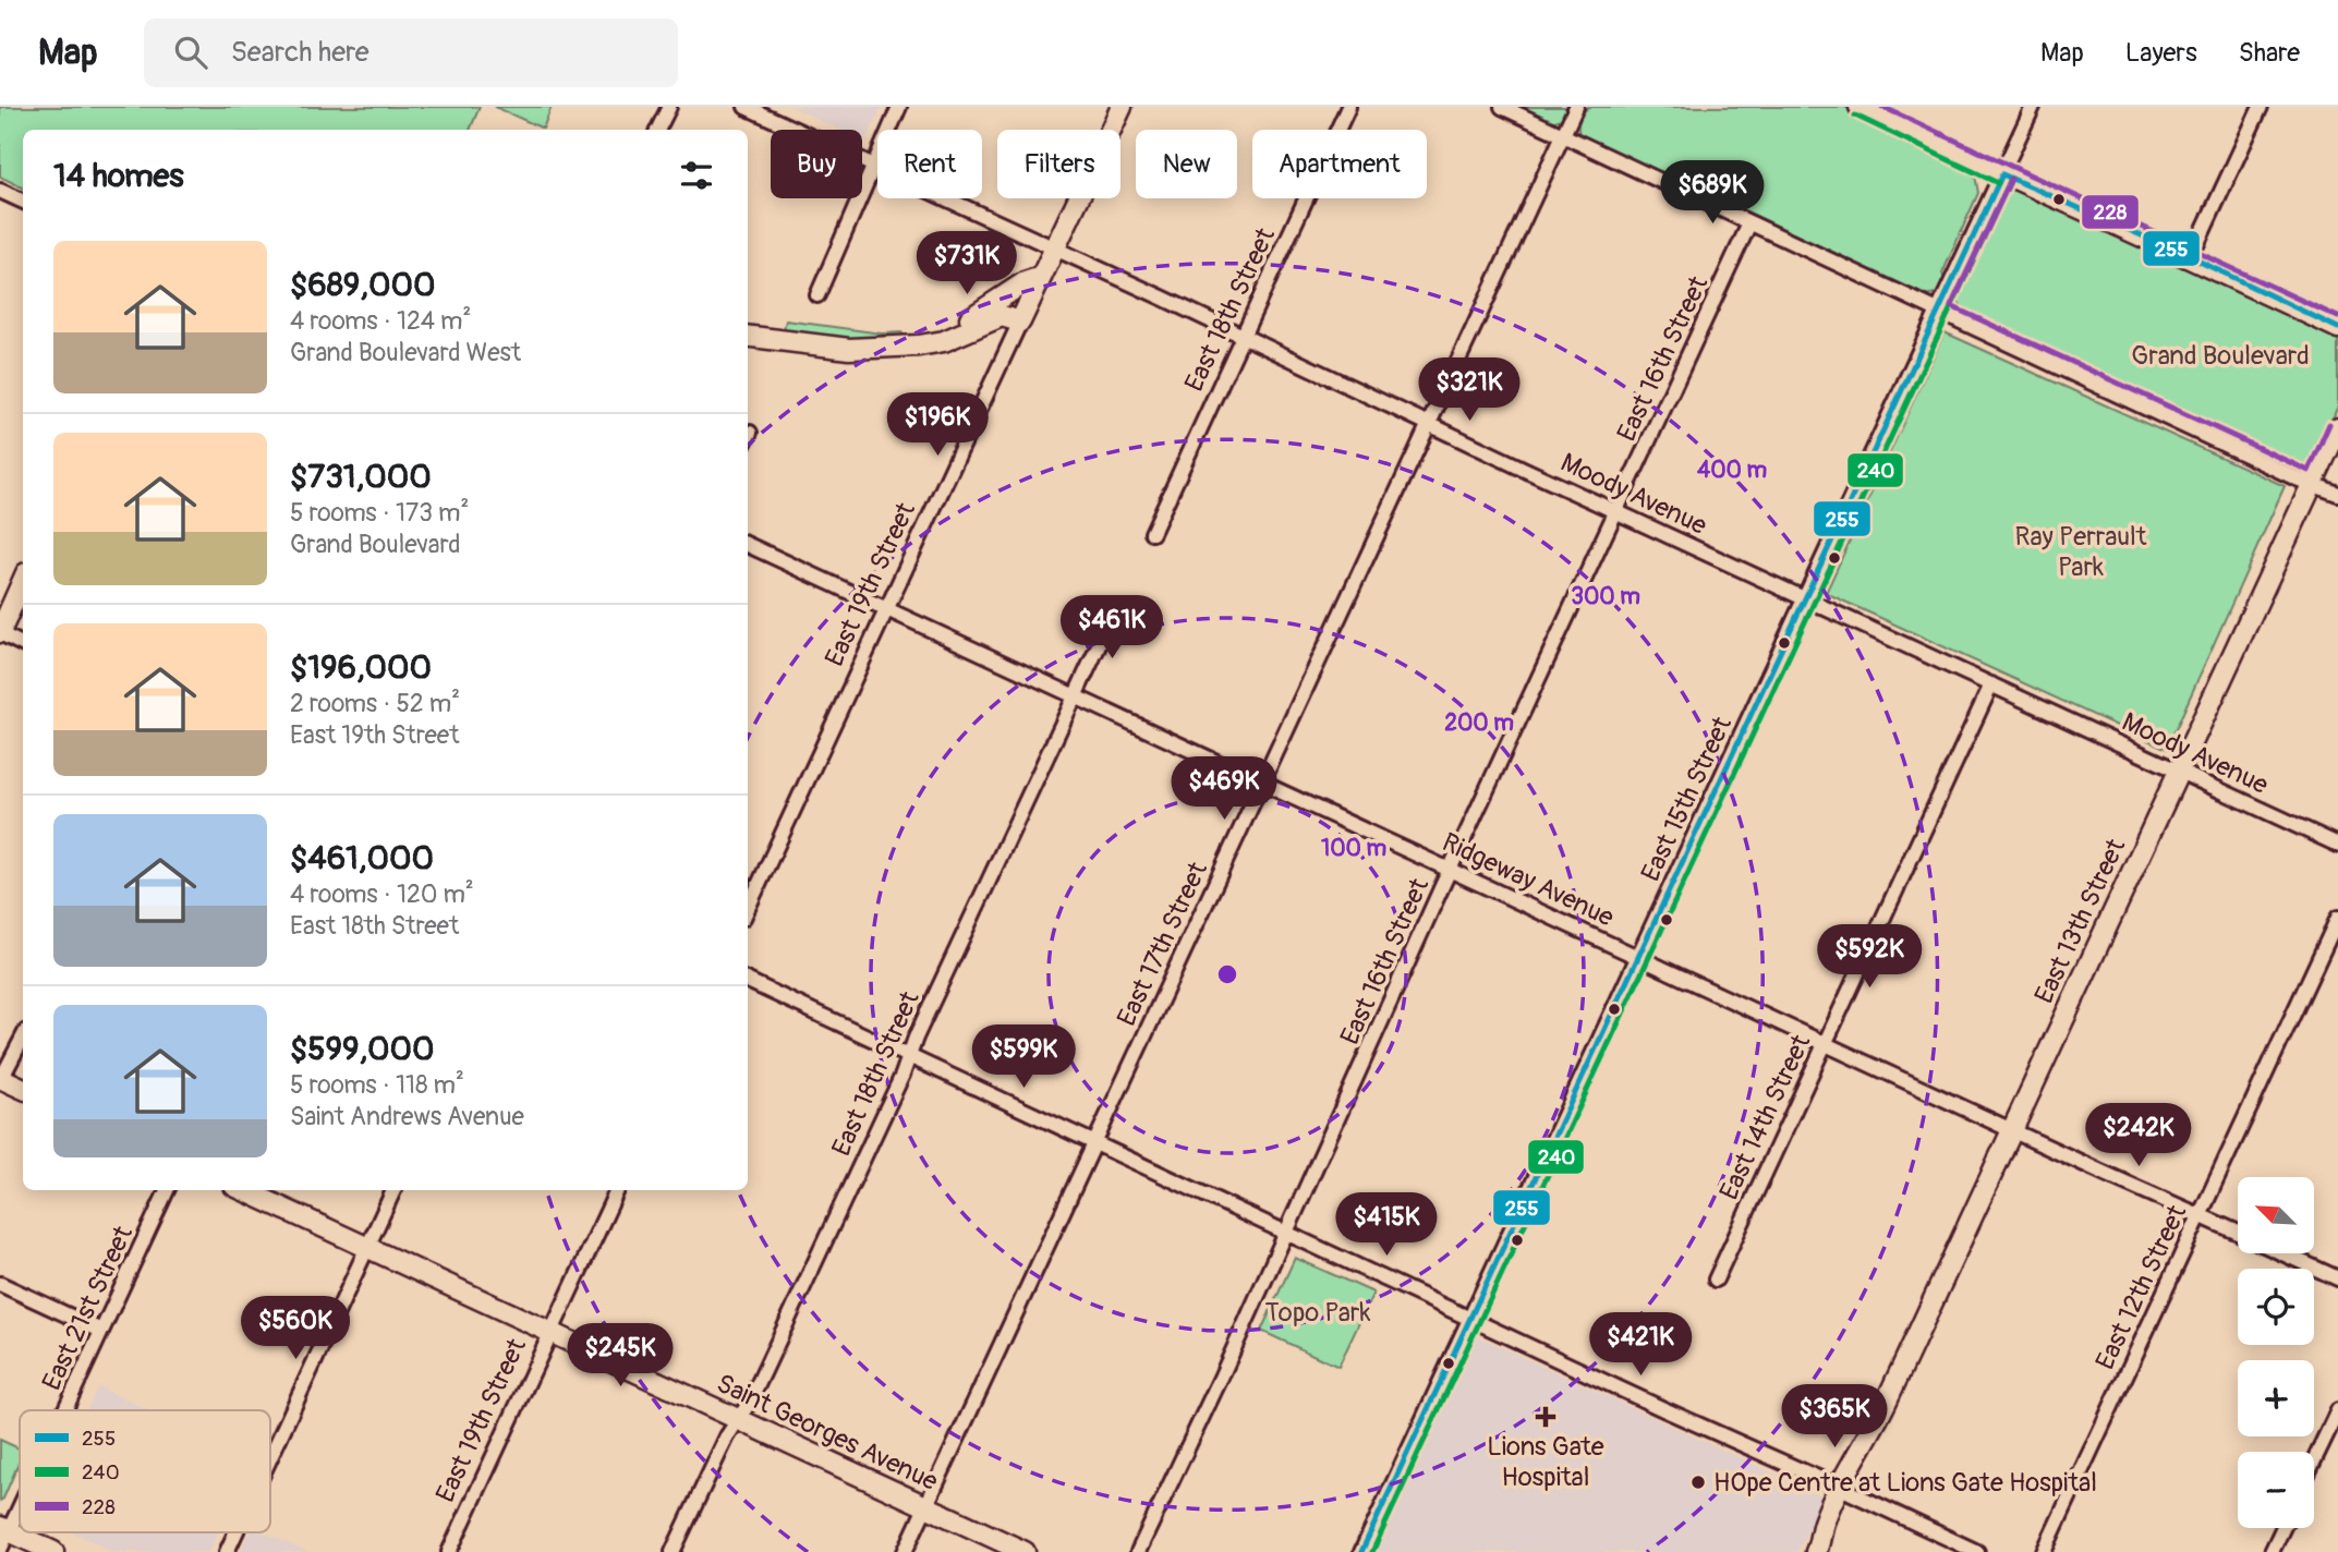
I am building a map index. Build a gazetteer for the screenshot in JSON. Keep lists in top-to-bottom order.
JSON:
{
  "streets": {
    "street": [
      "East 18th Street",
      "East 16th Street",
      "Moody Avenue",
      "East 19th Street",
      "East 15th Street",
      "Ridgeway Avenue",
      "East 13th Street",
      "East 17th Street",
      "East 14th Street",
      "East 12th Street",
      "East 21st Street",
      "Saint Georges Avenue"
    ]
  },
  "crossings": [
    ["East 18th Street", "Moody Avenue"],
    ["East 18th Street", "Ridgeway Avenue"],
    ["East 18th Street", "Saint Georges Avenue"],
    ["East 16th Street", "Moody Avenue"],
    ["East 16th Street", "Ridgeway Avenue"],
    ["Moody Avenue", "East 19th Street"],
    ["Moody Avenue", "East 15th Street"],
    ["Moody Avenue", "East 13th Street"],
    ["Moody Avenue", "East 17th Street"],
    ["Moody Avenue", "East 14th Street"],
    ["East 19th Street", "Ridgeway Avenue"],
    ["East 19th Street", "Saint Georges Avenue"],
    ["East 15th Street", "Ridgeway Avenue"],
    ["Ridgeway Avenue", "East 13th Street"],
    ["Ridgeway Avenue", "East 17th Street"],
    ["Ridgeway Avenue", "East 14th Street"],
    ["Ridgeway Avenue", "East 12th Street"],
    ["East 17th Street", "Saint Georges Avenue"]
  ],
  "parks": ["Grand Boulevard", "Ray Perrault Park", "Topo Park"],
  "places": {
    "health": ["Lions Gate Hospital"],
    "other": ["HOpe Centre at Lions Gate Hospital"]
  },
  "lines": ["transit line 228", "transit line 240", "transit line 255"],
  "legend": ["255", "240", "228"],
  "north": "top left",
  "page": {
    "header": "Map",
    "search": "Search here",
    "nav": ["Map", "Layers", "Share"],
    "chip": [
      "Buy",
      "Rent",
      "Filters",
      "New",
      "Apartment"
    ],
    "heading": "14 homes",
    "price": [
      "$689K",
      "$731K",
      "$321K",
      "$196K",
      "$461K",
      "$469K",
      "$592K",
      "$599K",
      "$242K",
      "$415K",
      "$560K",
      "$421K",
      "$245K",
      "$365K"
    ],
    "list": [
      {
        "name": "$689,000",
        "note": "4 rooms · 124 m² · Grand Boulevard West"
      },
      {
        "name": "$731,000",
        "note": "5 rooms · 173 m² · Grand Boulevard"
      },
      {
        "name": "$196,000",
        "note": "2 rooms · 52 m² · East 19th Street"
      },
      {
        "name": "$461,000",
        "note": "4 rooms · 120 m² · East 18th Street"
      },
      {
        "name": "$599,000",
        "note": "5 rooms · 118 m² · Saint Andrews Avenue"
      }
    ],
    "map_buttons": ["+", "−"]
  },
  "rings": [
    "400 m",
    "300 m",
    "200 m",
    "100 m"
  ]
}
